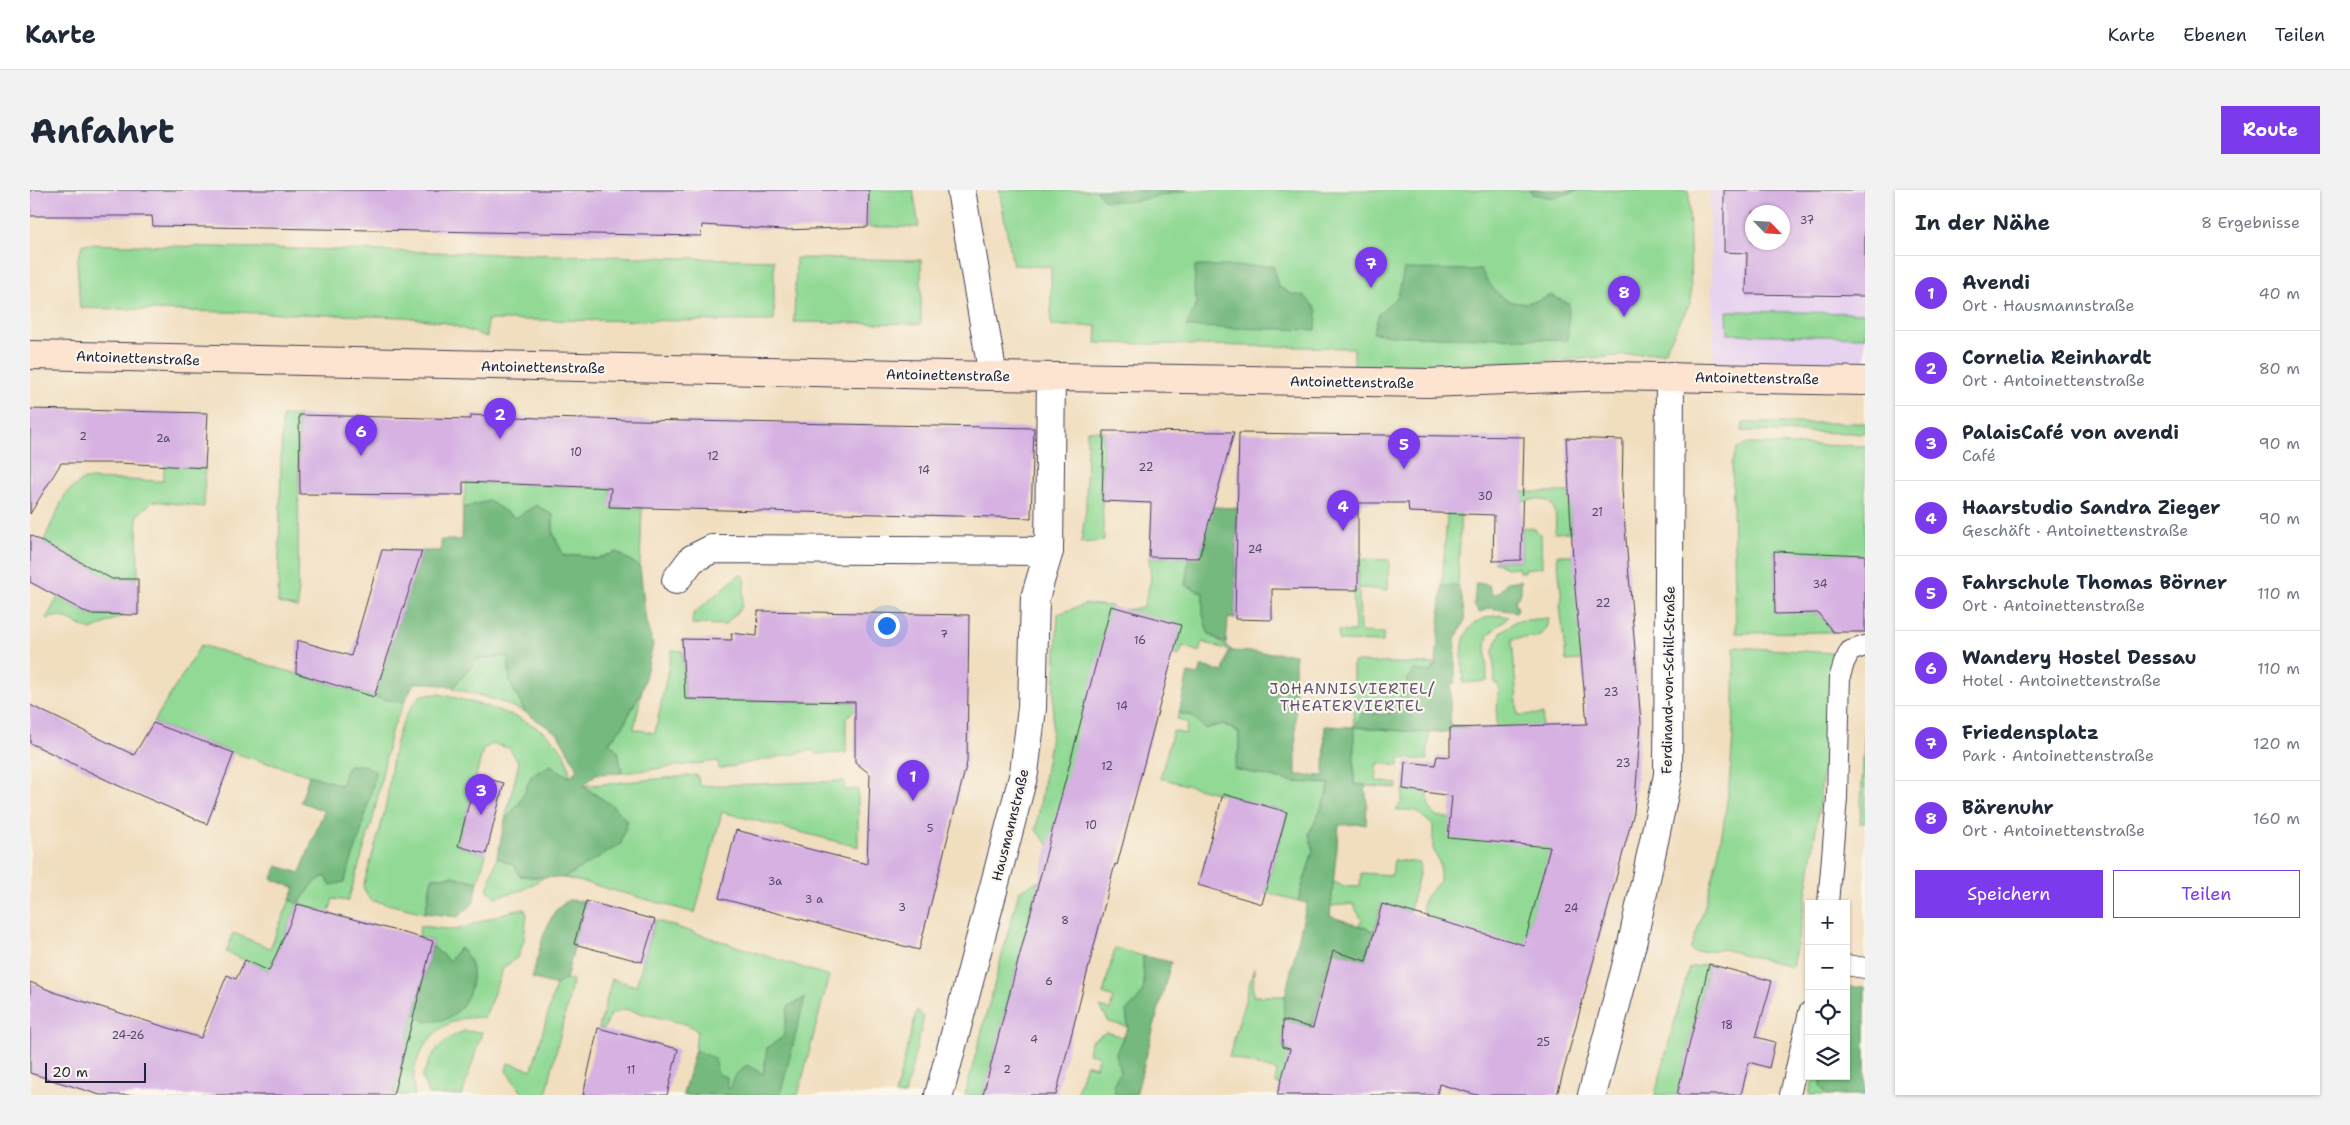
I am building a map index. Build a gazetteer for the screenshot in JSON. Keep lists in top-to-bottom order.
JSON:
{
  "streets": {
    "main road": ["Antoinettenstraße"],
    "street": ["Ferdinand-von-Schill-Straße", "Hausmannstraße"]
  },
  "crossings": [
    ["Antoinettenstraße", "Ferdinand-von-Schill-Straße"],
    ["Antoinettenstraße", "Hausmannstraße"]
  ],
  "districts": ["JOHANNISVIERTEL/ THEATERVIERTEL"],
  "house_numbers": [
    "37",
    "2",
    "2a",
    "10",
    "12",
    "22",
    "14",
    "30",
    "21",
    "24",
    "34",
    "22",
    "7",
    "16",
    "23",
    "14",
    "23",
    "12",
    "10",
    "5",
    "3a",
    "3 a",
    "3",
    "24",
    "8",
    "6",
    "18",
    "24-26",
    "4",
    "25",
    "2",
    "11"
  ],
  "scale_bar": "20 m",
  "north": "bottom right",
  "page": {
    "header": "Karte",
    "nav": ["Karte", "Ebenen", "Teilen"],
    "buttons": [
      "Route",
      ["Speichern", "Teilen"]
    ],
    "title": "Anfahrt",
    "heading": ["In der Nähe", "8 Ergebnisse"],
    "pins": [
      "7",
      "8",
      "2",
      "6",
      "5",
      "4",
      "1",
      "3"
    ],
    "list": [
      {
        "mark": "1",
        "name": "Avendi",
        "note": "Ort · Hausmannstraße",
        "value": "40 m"
      },
      {
        "mark": "2",
        "name": "Cornelia Reinhardt",
        "note": "Ort · Antoinettenstraße",
        "value": "80 m"
      },
      {
        "mark": "3",
        "name": "PalaisCafé von avendi",
        "note": "Café",
        "value": "90 m"
      },
      {
        "mark": "4",
        "name": "Haarstudio Sandra Zieger",
        "note": "Geschäft · Antoinettenstraße",
        "value": "90 m"
      },
      {
        "mark": "5",
        "name": "Fahrschule Thomas Börner",
        "note": "Ort · Antoinettenstraße",
        "value": "110 m"
      },
      {
        "mark": "6",
        "name": "Wandery Hostel Dessau",
        "note": "Hotel · Antoinettenstraße",
        "value": "110 m"
      },
      {
        "mark": "7",
        "name": "Friedensplatz",
        "note": "Park · Antoinettenstraße",
        "value": "120 m"
      },
      {
        "mark": "8",
        "name": "Bärenuhr",
        "note": "Ort · Antoinettenstraße",
        "value": "160 m"
      }
    ],
    "map_buttons": ["+", "−"],
    "scale": "20 m"
  }
}
